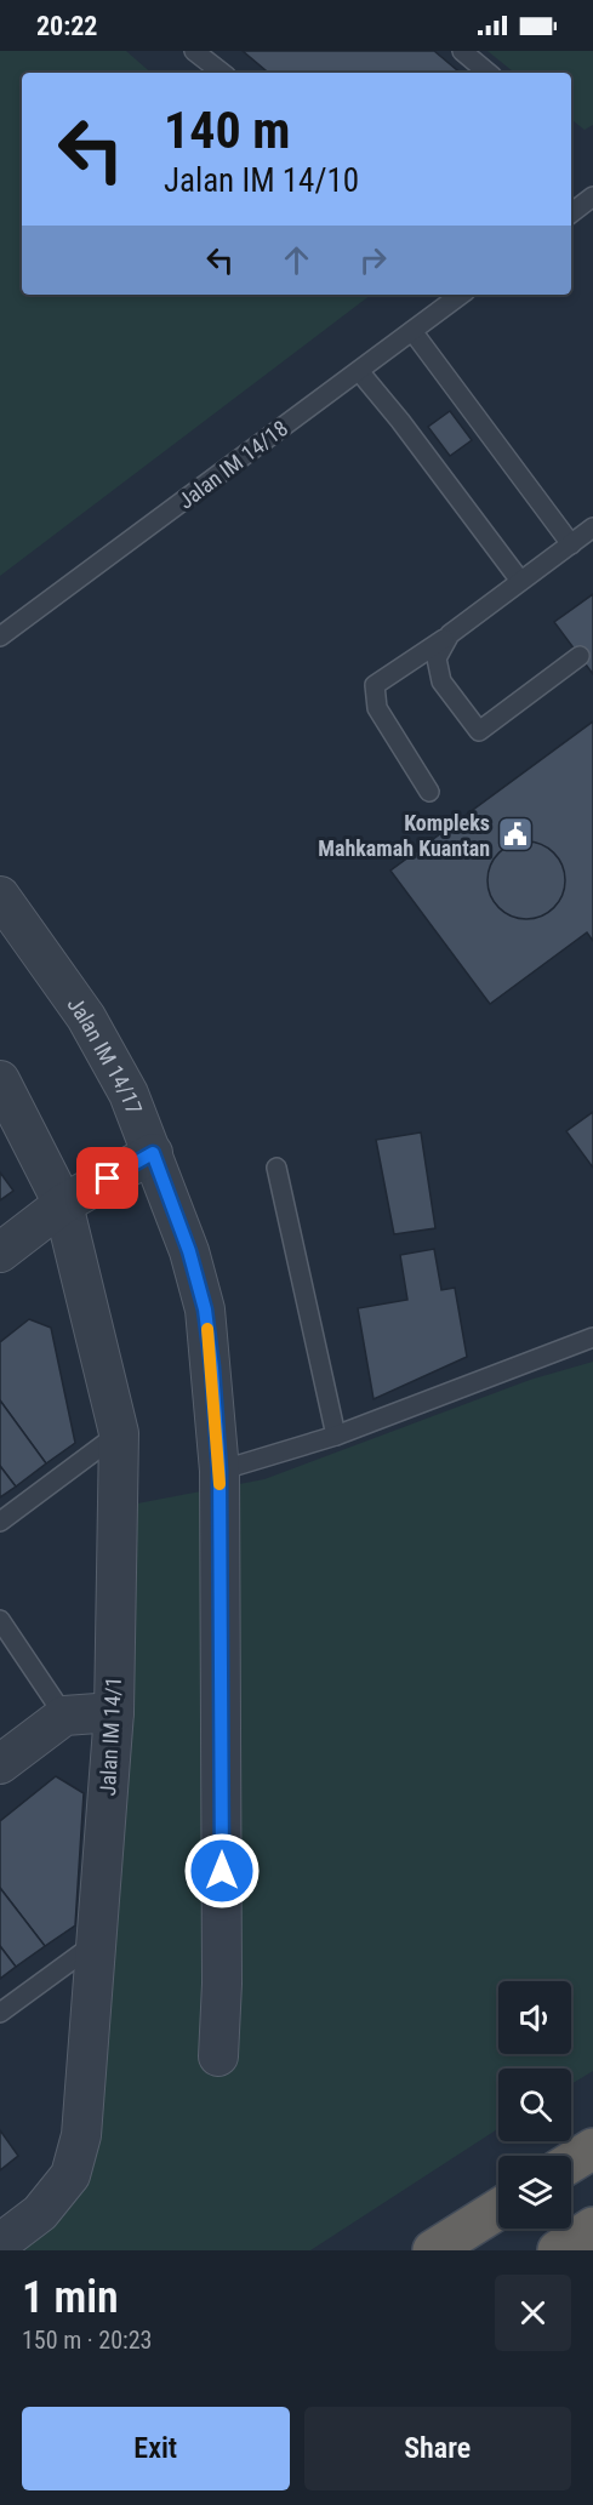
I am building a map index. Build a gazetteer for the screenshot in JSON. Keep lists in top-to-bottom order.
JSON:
{
  "streets": {
    "street": ["Jalan IM 14/17", "Jalan IM 14/1"],
    "lane": ["Jalan IM 14/18"]
  },
  "places": {
    "public building": ["Kompleks Mahkamah Kuantan"]
  },
  "page": {
    "status": "20:22",
    "turn": ["140 m", "Jalan IM 14/10"],
    "heading": ["1 min", "150 m · 20:23"],
    "buttons": ["Exit", "Share"]
  }
}
